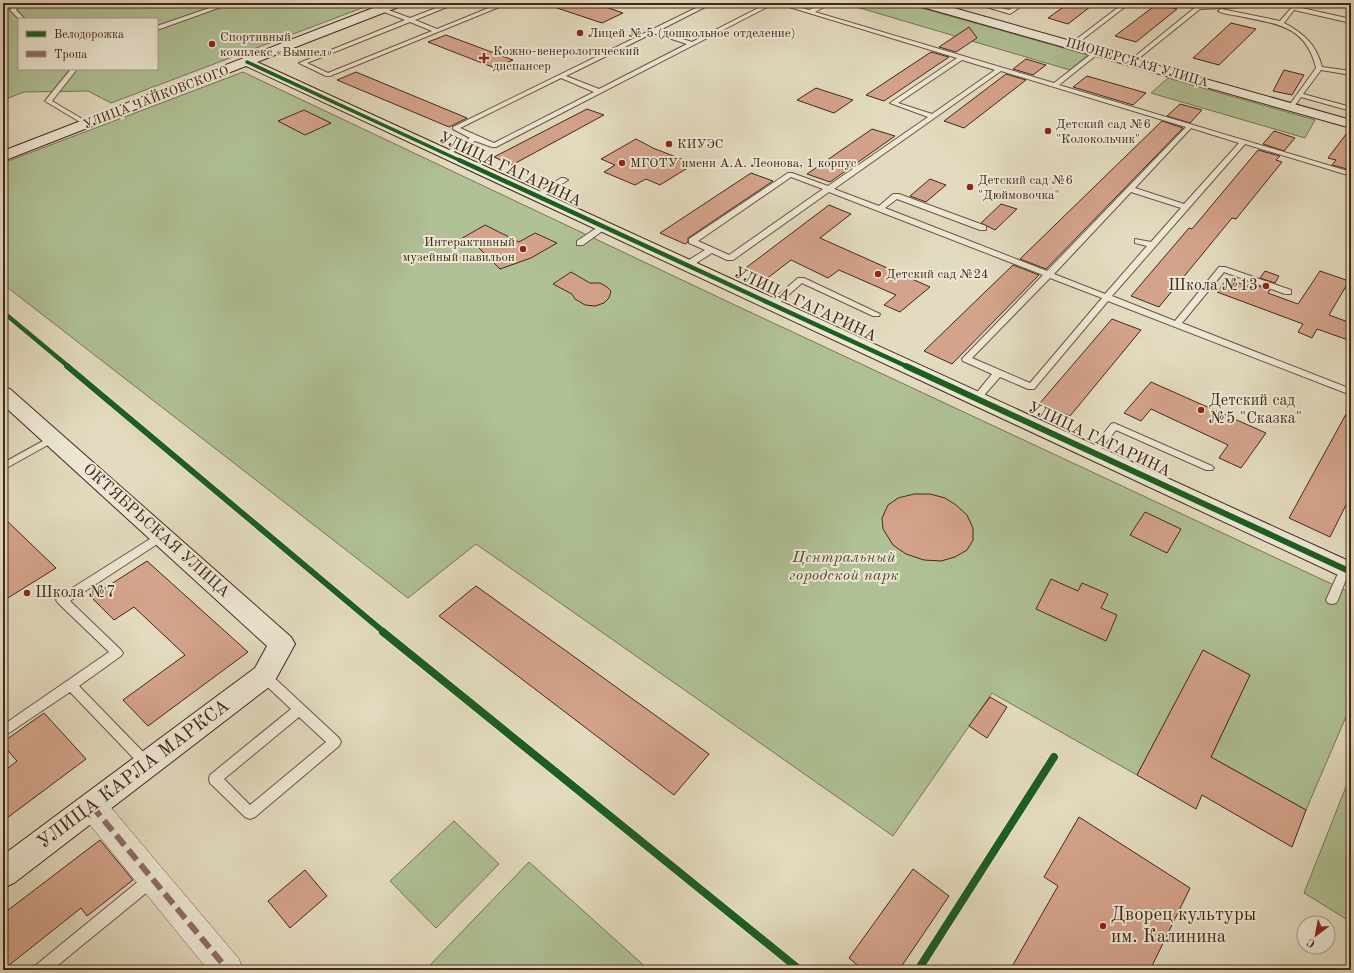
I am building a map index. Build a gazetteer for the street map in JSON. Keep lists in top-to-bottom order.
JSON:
{
  "streets": {
    "street": [
      "ПИОНЕРСКАЯ УЛИЦА",
      "УЛИЦА ЧАЙКОВСКОГО",
      "УЛИЦА ГАГАРИНА",
      "ОКТЯБРЬСКАЯ УЛИЦА",
      "УЛИЦА КАРЛА МАРКСА"
    ]
  },
  "crossings": [
    ["УЛИЦА ЧАЙКОВСКОГО", "УЛИЦА ГАГАРИНА"],
    ["ОКТЯБРЬСКАЯ УЛИЦА", "УЛИЦА КАРЛА МАРКСА"]
  ],
  "parks": ["Центральный городской парк"],
  "places": {
    "other": [
      "Лицей № 5 (дошкольное отделение)",
      "Спортивный комплекс «Вымпел»",
      "Детский сад №6 \"Колокольчик\"",
      "КИУЭС",
      "МГОТУ имени А.А. Леонова, 1 корпус",
      "Детский сад №6 \"Дюймовочка\"",
      "Интерактивный музейный павильон",
      "Детский сад №24",
      "Школа №13",
      "Детский сад №5 \"Сказка\"",
      "Школа №7",
      "Дворец культуры им. Калинина"
    ],
    "health": ["Кожно-венерологический диспансер"]
  },
  "legend": ["Велодорожка", "Тропа"],
  "north": "bottom left"
}
